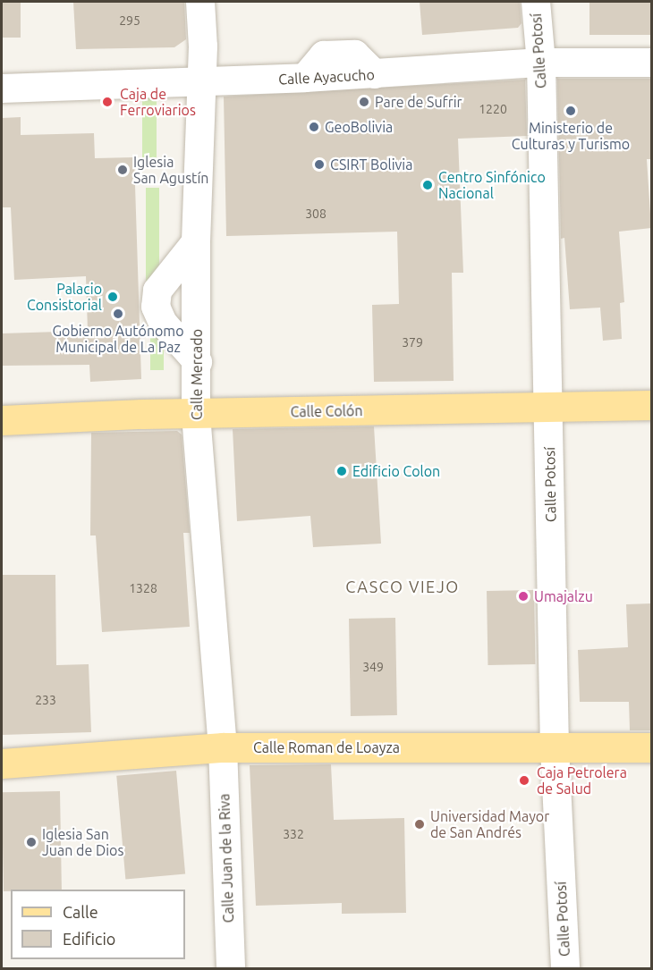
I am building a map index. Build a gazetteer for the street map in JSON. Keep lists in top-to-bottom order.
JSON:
{
  "streets": {
    "main road": ["Calle Colón", "Calle Roman de Loayza"],
    "street": [
      "Calle Potosí",
      "Calle Ayacucho",
      "Calle Mercado",
      "Calle Juan de la Riva"
    ]
  },
  "crossings": [
    ["Calle Potosí", "Calle Ayacucho"],
    ["Calle Potosí", "Calle Colón"],
    ["Calle Potosí", "Calle Roman de Loayza"],
    ["Calle Ayacucho", "Calle Mercado"],
    ["Calle Mercado", "Calle Colón"],
    ["Calle Mercado", "Calle Roman de Loayza"],
    ["Calle Mercado", "Calle Juan de la Riva"],
    ["Calle Roman de Loayza", "Calle Juan de la Riva"]
  ],
  "districts": ["CASCO VIEJO"],
  "places": [
    "Caja de Ferroviarios",
    "Pare de Sufrir",
    "Ministerio de Culturas y Turismo",
    "GeoBolivia",
    "CSIRT Bolivia",
    "Iglesia San Agustín",
    "Centro Sinfónico Nacional",
    "Palacio Consistorial",
    "Gobierno Autónomo Municipal de La Paz",
    "Edificio Colon",
    "Umajalzu",
    "Caja Petrolera de Salud",
    "Universidad Mayor de San Andrés",
    "Iglesia San Juan de Dios"
  ],
  "house_numbers": [
    "295",
    "1220",
    "308",
    "379",
    "1328",
    "349",
    "233",
    "332"
  ],
  "legend": ["Calle", "Edificio"]
}
